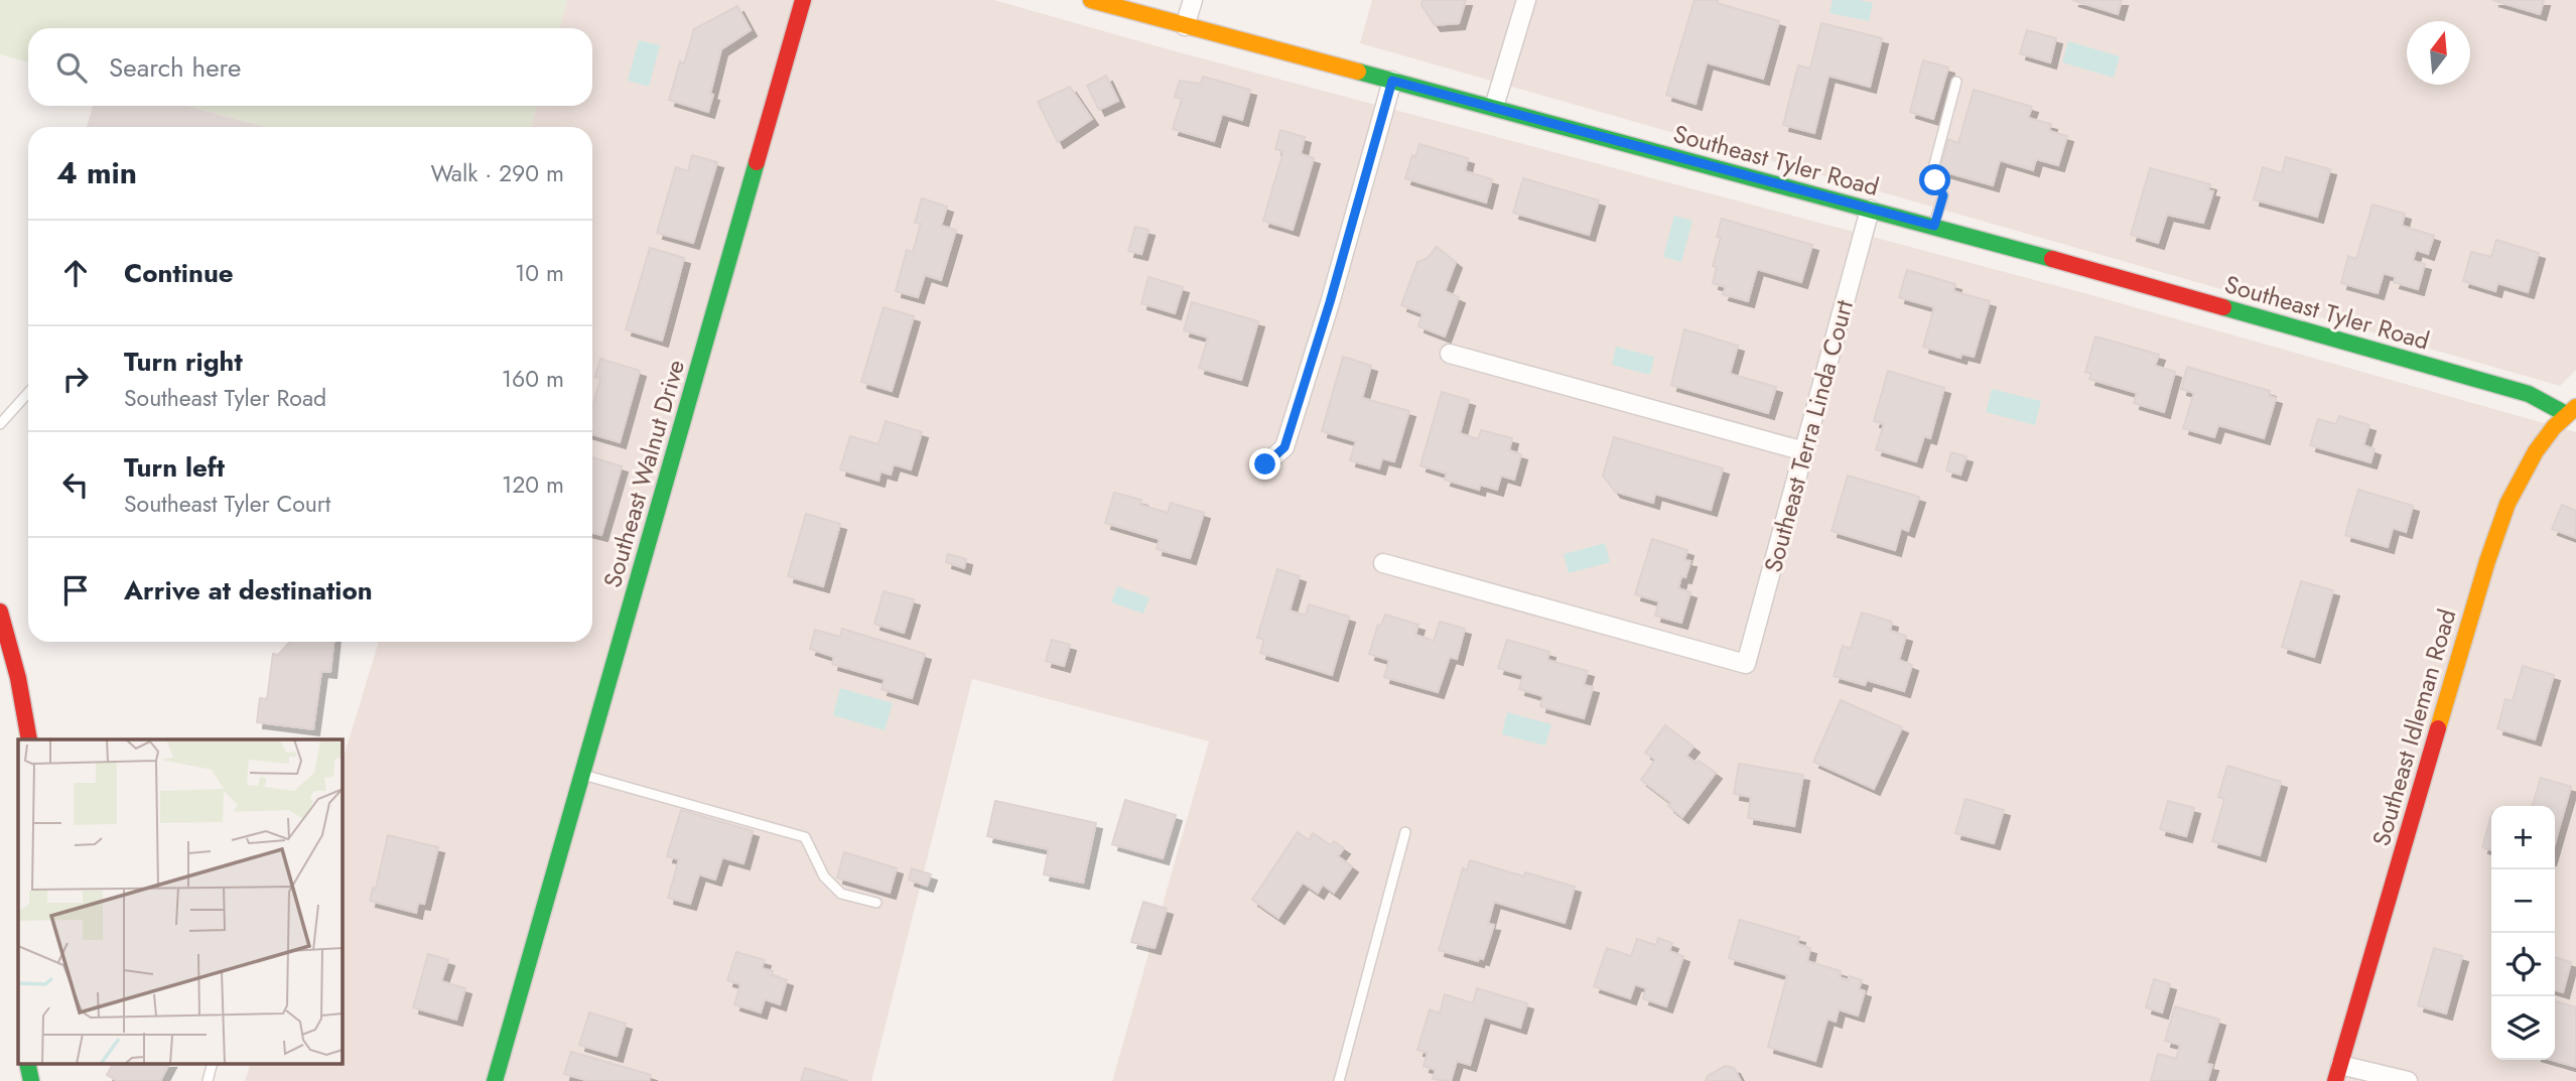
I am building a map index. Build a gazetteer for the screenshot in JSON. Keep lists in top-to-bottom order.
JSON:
{
  "streets": {
    "street": [
      "Southeast Tyler Road",
      "Southeast Terra Linda Court",
      "Southeast Walnut Drive",
      "Southeast Idleman Road"
    ]
  },
  "crossings": [
    ["Southeast Tyler Road", "Southeast Terra Linda Court"],
    ["Southeast Tyler Road", "Southeast Idleman Road"]
  ],
  "north": "top",
  "page": {
    "search": "Search here",
    "heading": ["4 min", "Walk · 290 m"],
    "list": [
      ["Continue", "10 m"],
      ["Turn right", "Southeast Tyler Road", "160 m"],
      ["Turn left", "Southeast Tyler Court", "120 m"],
      "Arrive at destination"
    ],
    "map_buttons": ["+", "−"]
  }
}
